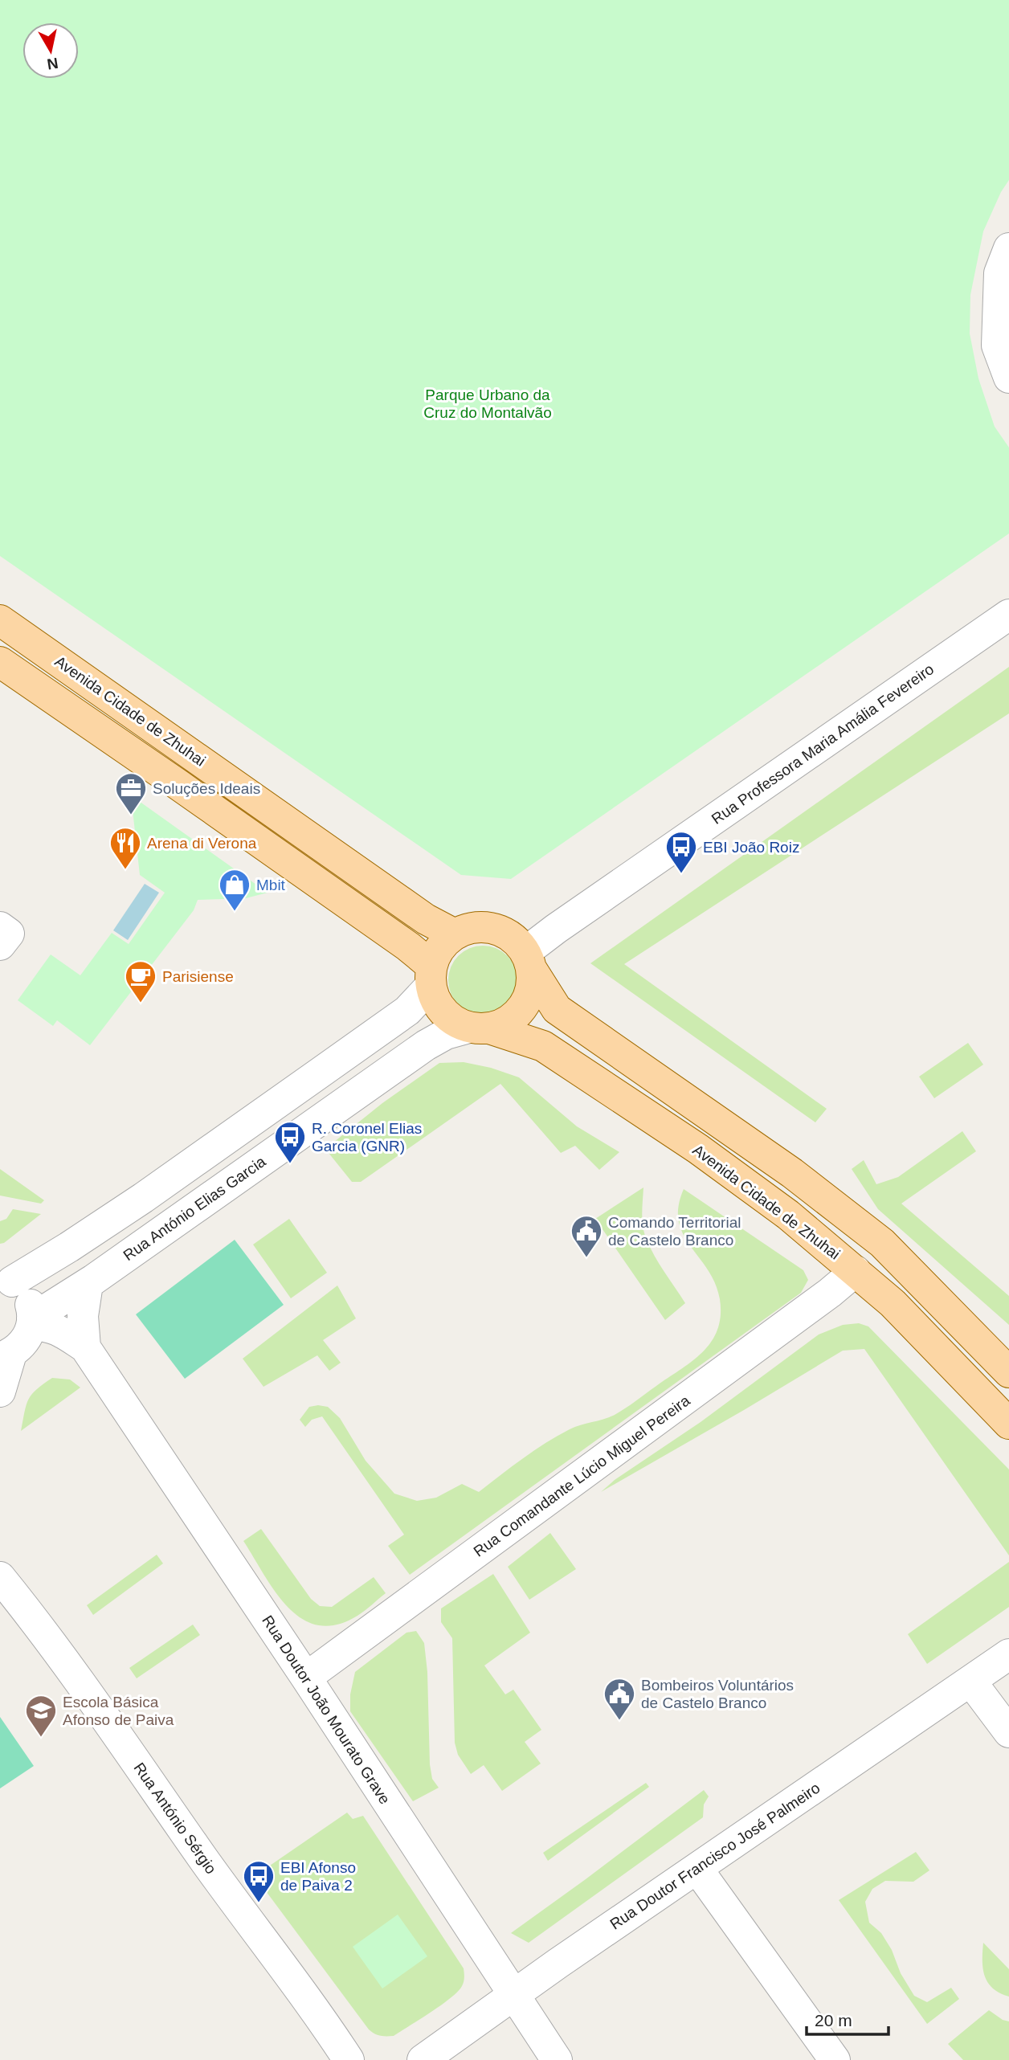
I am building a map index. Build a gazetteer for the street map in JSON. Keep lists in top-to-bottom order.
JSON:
{
  "streets": {
    "main road": ["Avenida Cidade de Zhuhai"],
    "street": [
      "Rua Professora Maria Amália Fevereiro",
      "Rua António Elias Garcia",
      "Rua Comandante Lúcio Miguel Pereira",
      "Rua Doutor João Mourato Grave",
      "Rua António Sérgio",
      "Rua Doutor Francisco José Palmeiro"
    ]
  },
  "crossings": [
    ["Avenida Cidade de Zhuhai", "Rua Professora Maria Amália Fevereiro"],
    ["Avenida Cidade de Zhuhai", "Rua António Elias Garcia"],
    ["Avenida Cidade de Zhuhai", "Rua Comandante Lúcio Miguel Pereira"],
    ["Rua Professora Maria Amália Fevereiro", "Rua António Elias Garcia"],
    ["Rua António Elias Garcia", "Rua Doutor João Mourato Grave"],
    ["Rua Comandante Lúcio Miguel Pereira", "Rua Doutor João Mourato Grave"],
    ["Rua Doutor João Mourato Grave", "Rua Doutor Francisco José Palmeiro"]
  ],
  "parks": ["Parque Urbano da Cruz do Montalvão"],
  "places": {
    "office": ["Soluções Ideais"],
    "restaurant": ["Arena di Verona"],
    "bus stop": ["EBI João Roiz", "R. Coronel Elias Garcia (GNR)", "EBI Afonso de Paiva 2"],
    "shop": ["Mbit"],
    "cafe": ["Parisiense"],
    "public building": ["Comando Territorial de Castelo Branco", "Bombeiros Voluntários de Castelo Branco"],
    "school or university": ["Escola Básica Afonso de Paiva"]
  },
  "scale_bar": "20 m",
  "north": "bottom"
}
